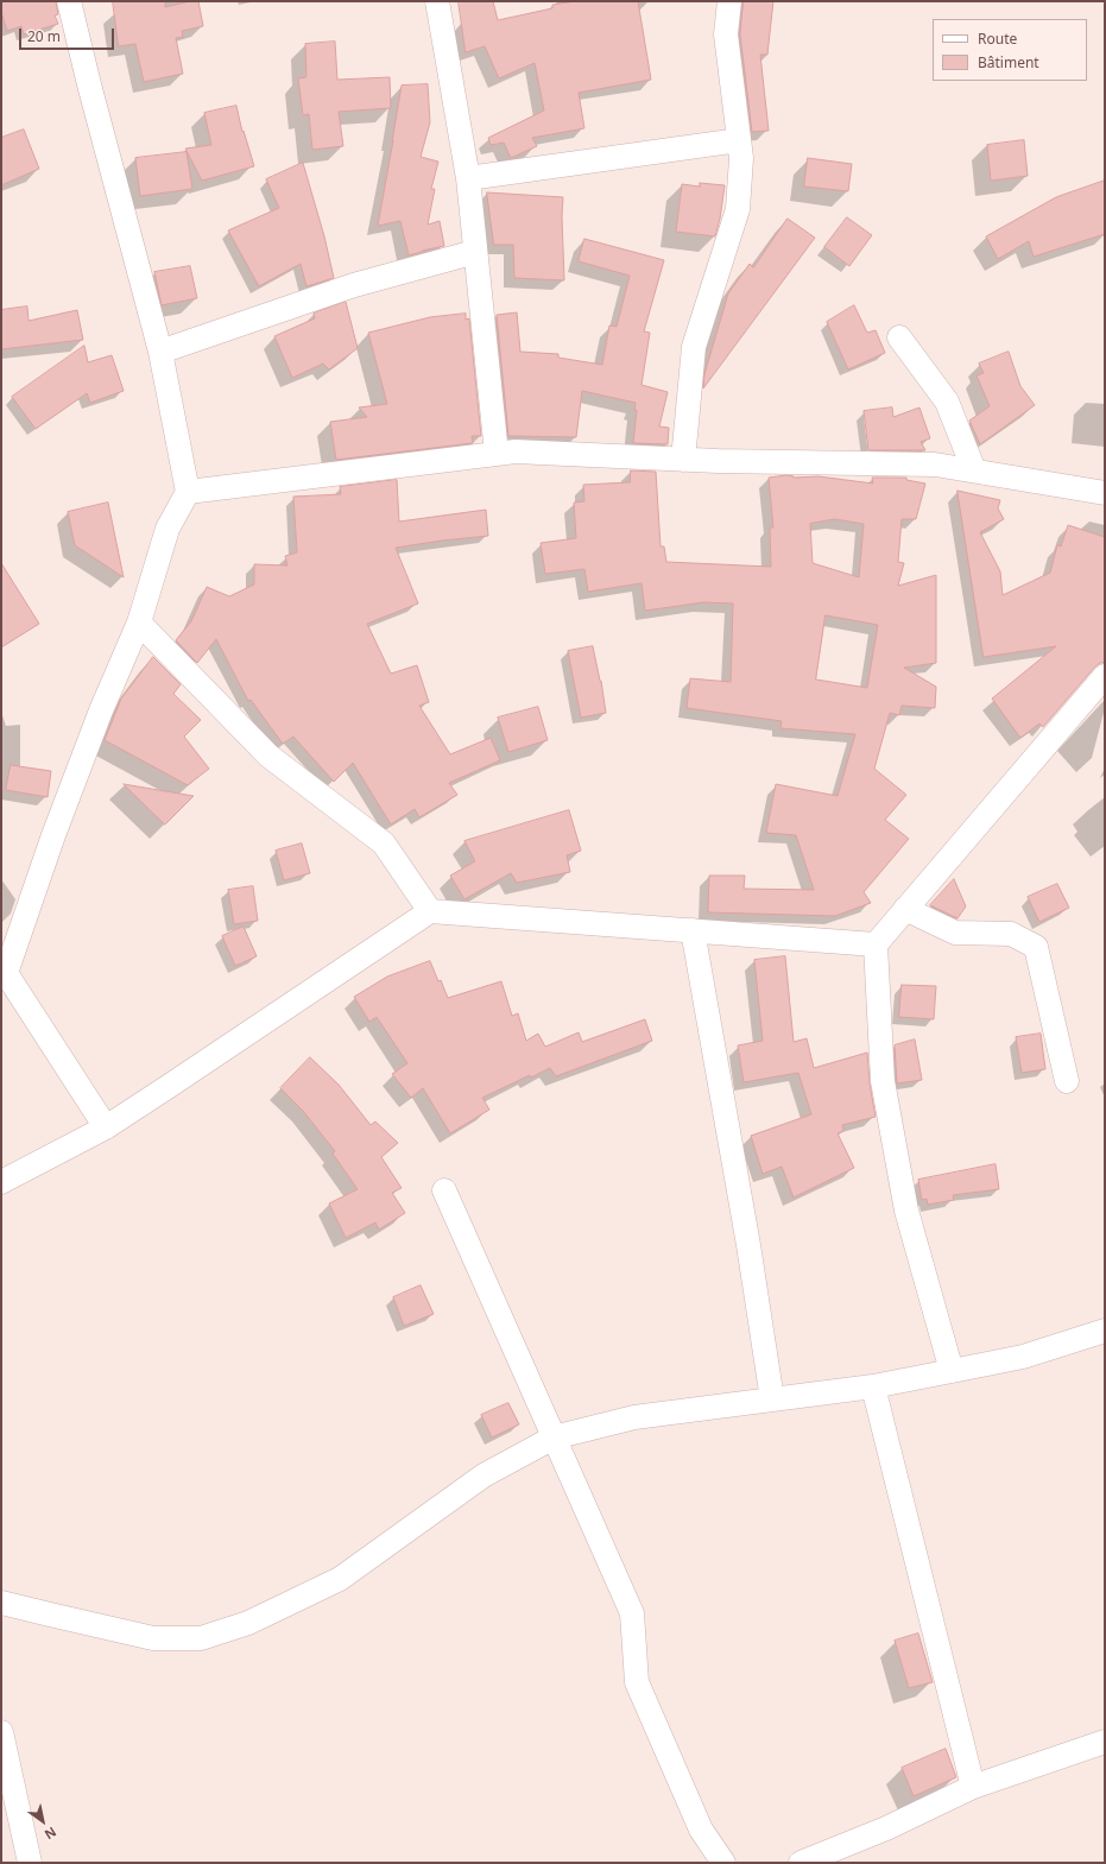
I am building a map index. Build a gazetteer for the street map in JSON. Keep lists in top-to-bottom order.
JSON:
{
  "legend": ["Route", "Bâtiment"],
  "scale_bar": "20 m",
  "north": "bottom right"
}
